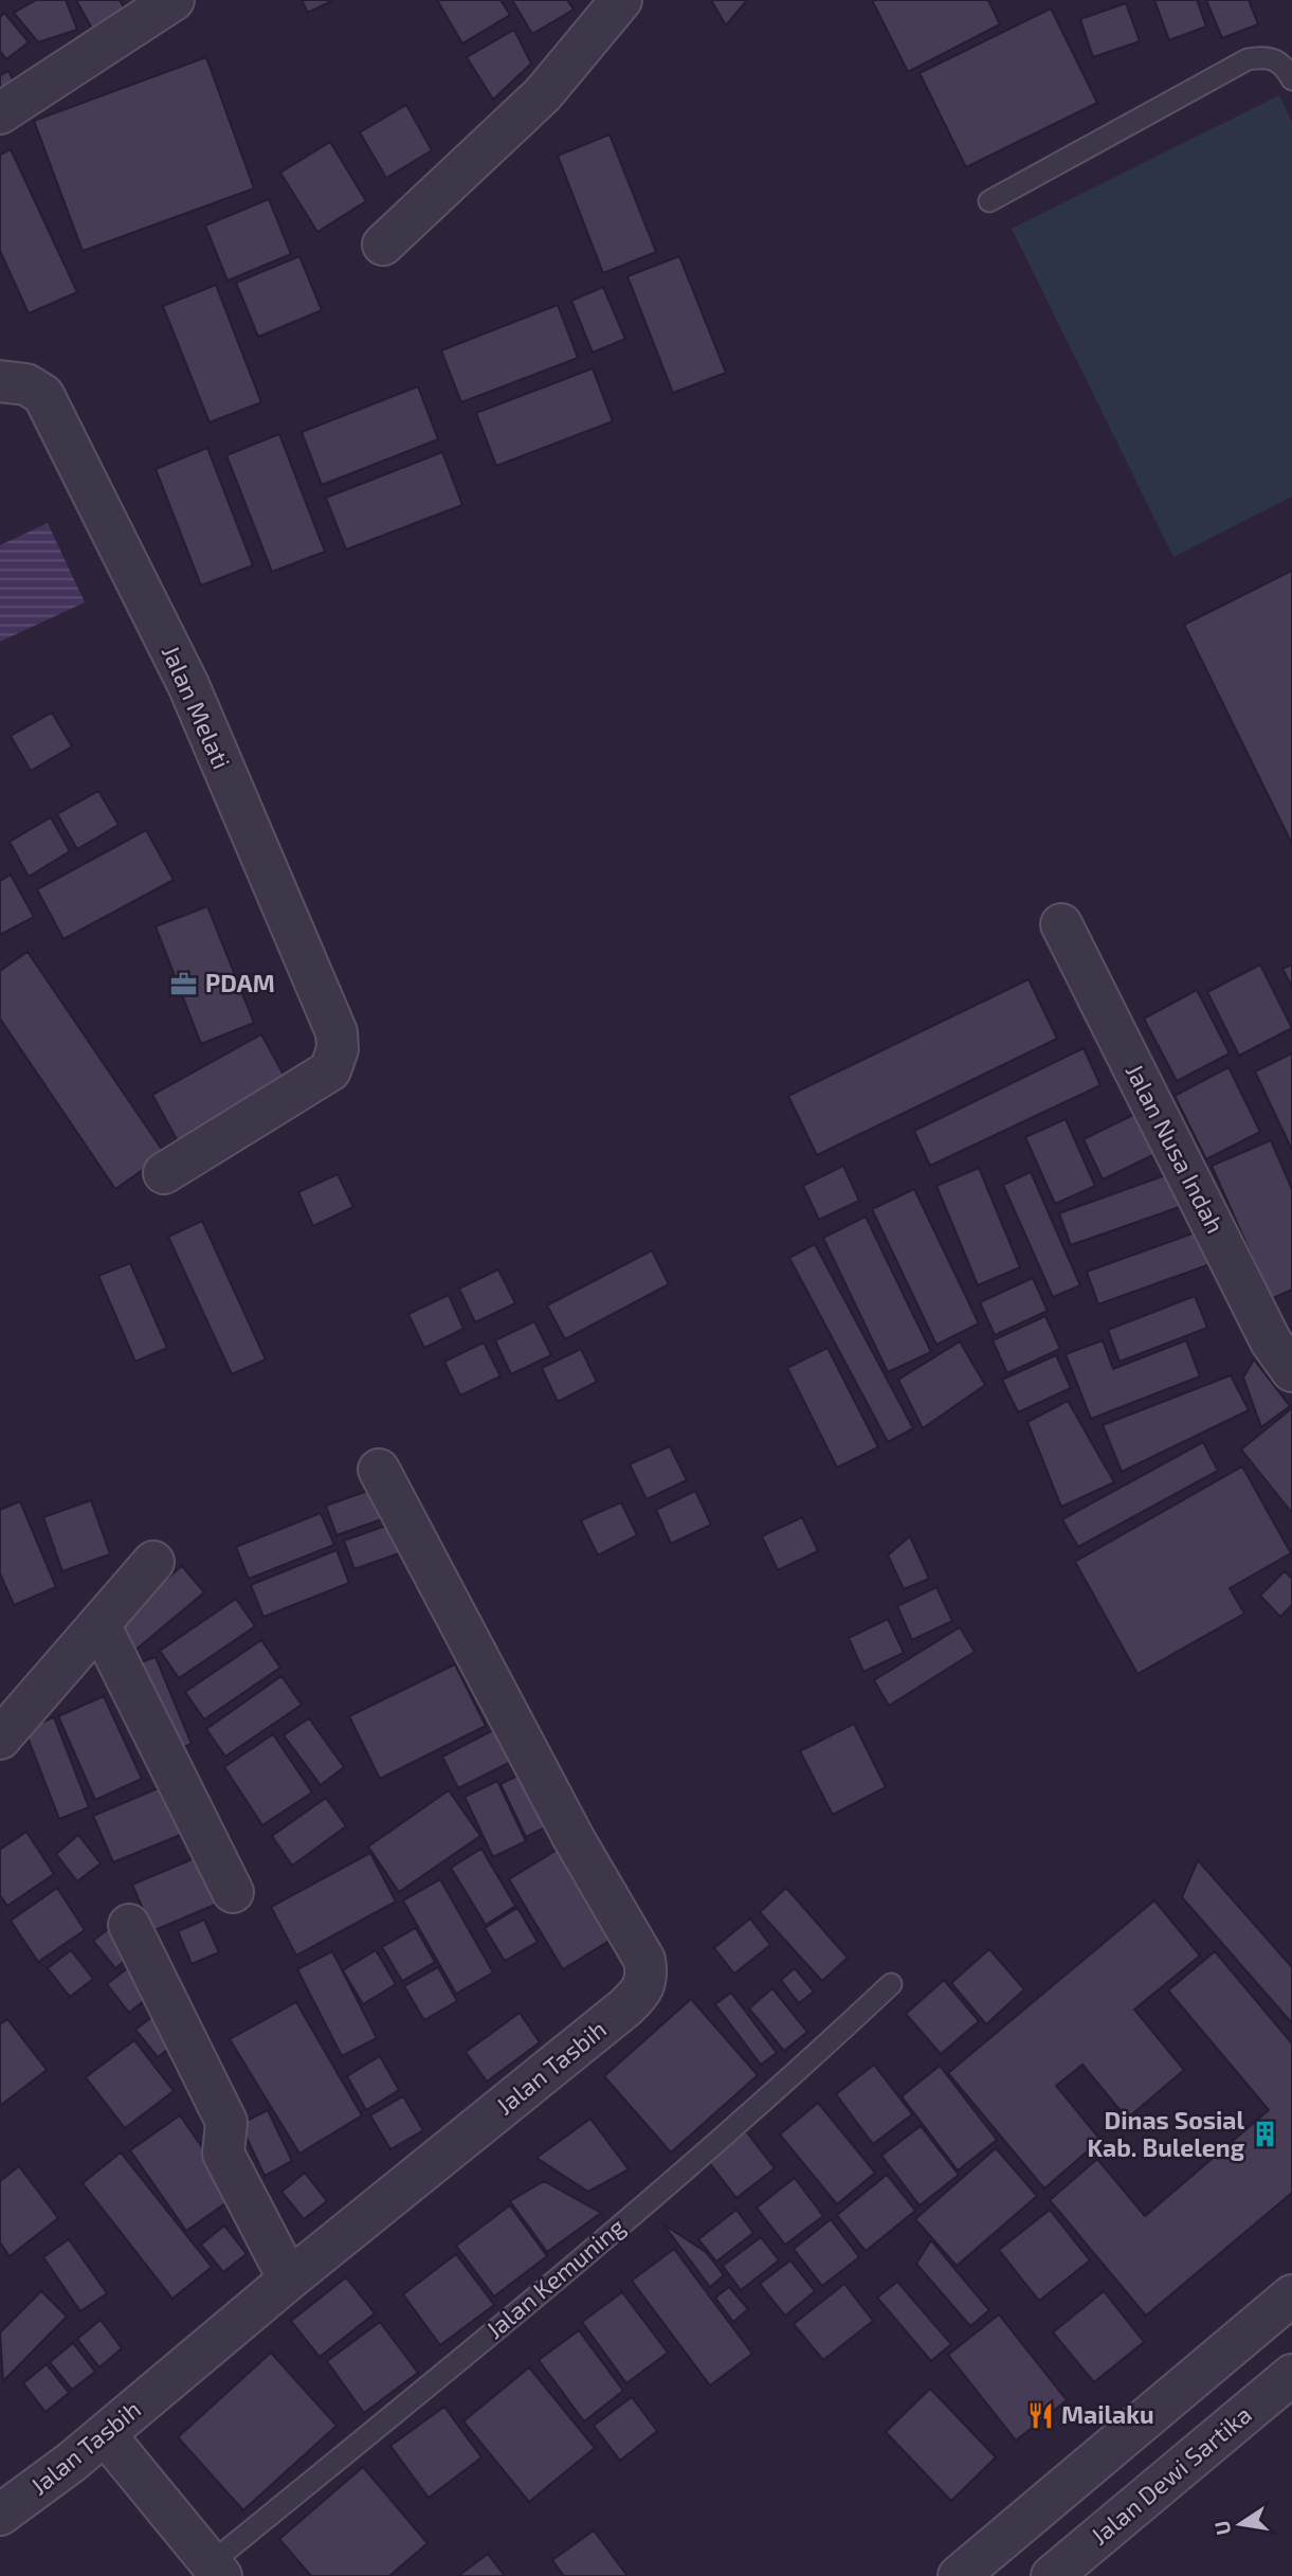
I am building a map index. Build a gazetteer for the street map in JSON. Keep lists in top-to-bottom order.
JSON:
{
  "streets": {
    "street": [
      "Jalan Melati",
      "Jalan Nusa Indah",
      "Jalan Tasbih",
      "Jalan Dewi Sartika"
    ],
    "lane": ["Jalan Kemuning"]
  },
  "places": {
    "office": ["PDAM"],
    "building": ["Dinas Sosial Kab. Buleleng"],
    "restaurant": ["Mailaku"]
  },
  "north": "left"
}
